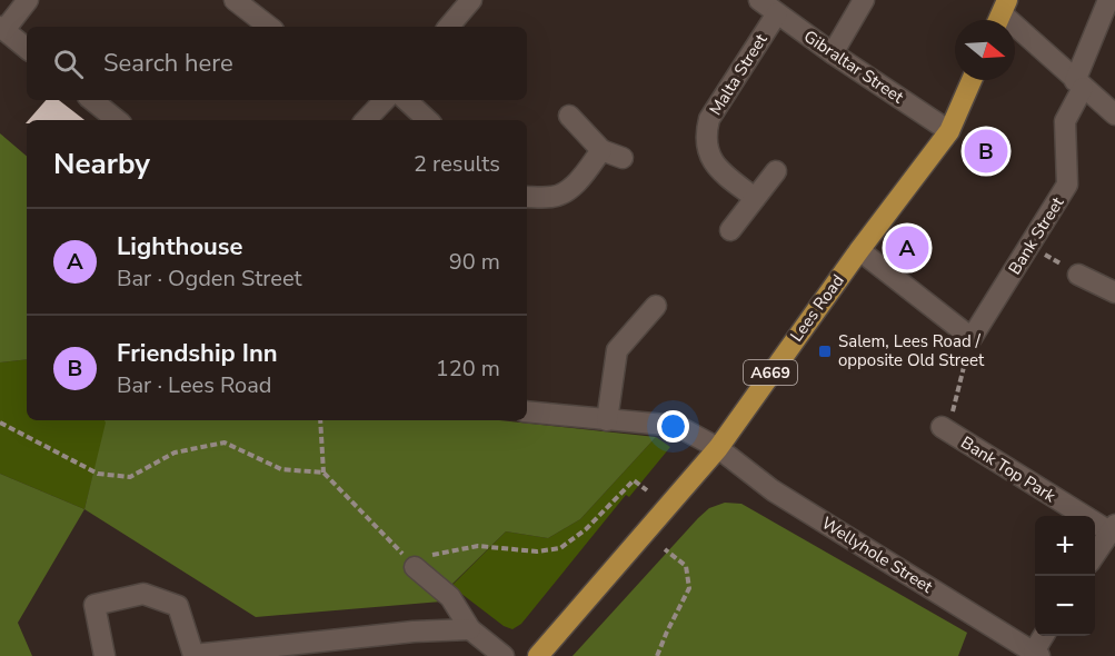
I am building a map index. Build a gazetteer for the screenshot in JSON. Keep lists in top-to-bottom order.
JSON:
{
  "streets": {
    "main road": ["Lees Road", "A669"],
    "street": [
      "Gibraltar Street",
      "Malta Street",
      "Bank Street",
      "Bank Top Park",
      "Wellyhole Street"
    ]
  },
  "crossings": [
    ["Gibraltar Street", "Malta Street"],
    ["Gibraltar Street", "Lees Road"],
    ["Lees Road", "Wellyhole Street"]
  ],
  "places": {
    "transit": ["Salem, Lees Road / opposite Old Street"]
  },
  "north": "right",
  "page": {
    "search": "Search here",
    "heading": ["Nearby", "2 results"],
    "pins": ["B", "A"],
    "list": [
      {
        "mark": "A",
        "name": "Lighthouse",
        "note": "Bar · Ogden Street",
        "value": "90 m"
      },
      {
        "mark": "B",
        "name": "Friendship Inn",
        "note": "Bar · Lees Road",
        "value": "120 m"
      }
    ],
    "map_buttons": ["+", "−"]
  }
}
